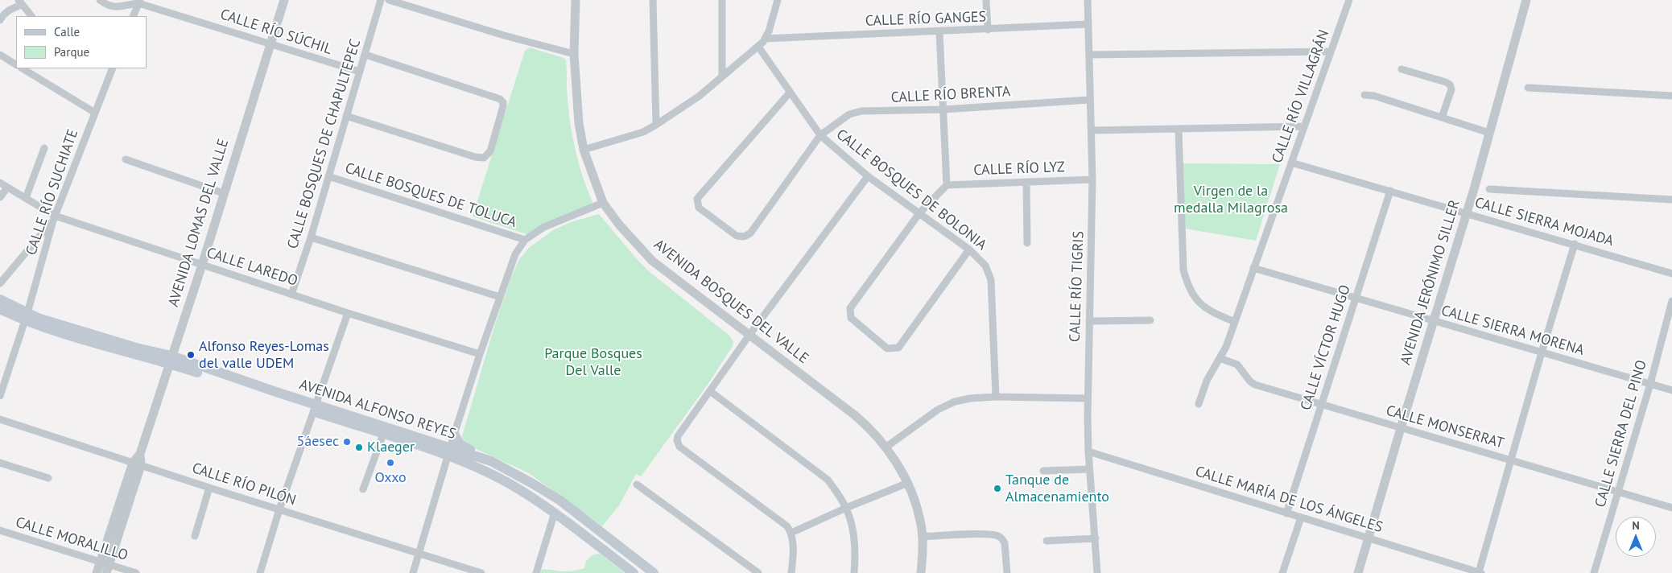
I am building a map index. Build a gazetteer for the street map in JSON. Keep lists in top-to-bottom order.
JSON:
{
  "streets": {
    "main road": ["AVENIDA ALFONSO REYES"],
    "street": [
      "CALLE RÍO GANGES",
      "CALLE RÍO SÚCHIL",
      "CALLE RÍO BRENTA",
      "CALLE RÍO VILLAGRÁN",
      "CALLE BOSQUES DE CHAPULTEPEC",
      "CALLE RÍO LYZ",
      "CALLE BOSQUES DE BOLONIA",
      "CALLE RÍO SUCHIATE",
      "CALLE BOSQUES DE TOLUCA",
      "CALLE SIERRA MOJADA",
      "AVENIDA LOMAS DEL VALLE",
      "CALLE LAREDO",
      "AVENIDA JERÓNIMO SILLER",
      "CALLE RÍO TIGRIS",
      "AVENIDA BOSQUES DEL VALLE",
      "CALLE SIERRA MORENA",
      "CALLE VÍCTOR HUGO",
      "CALLE MONSERRAT",
      "CALLE SIERRA DEL PINO",
      "CALLE RÍO PILÓN",
      "CALLE MARÍA DE LOS ÁNGELES",
      "CALLE MORALILLO"
    ]
  },
  "crossings": [
    ["CALLE RÍO GANGES", "CALLE RÍO TIGRIS"],
    ["CALLE RÍO SÚCHIL", "CALLE BOSQUES DE CHAPULTEPEC"],
    ["CALLE RÍO SÚCHIL", "AVENIDA LOMAS DEL VALLE"],
    ["CALLE RÍO BRENTA", "CALLE BOSQUES DE BOLONIA"],
    ["CALLE RÍO BRENTA", "CALLE RÍO TIGRIS"],
    ["CALLE RÍO VILLAGRÁN", "CALLE SIERRA MOJADA"],
    ["CALLE RÍO VILLAGRÁN", "CALLE SIERRA MORENA"],
    ["CALLE RÍO VILLAGRÁN", "CALLE MONSERRAT"],
    ["CALLE BOSQUES DE CHAPULTEPEC", "CALLE BOSQUES DE TOLUCA"],
    ["CALLE BOSQUES DE CHAPULTEPEC", "CALLE LAREDO"],
    ["CALLE RÍO LYZ", "CALLE RÍO TIGRIS"],
    ["CALLE RÍO SUCHIATE", "CALLE LAREDO"],
    ["CALLE RÍO SUCHIATE", "AVENIDA ALFONSO REYES"],
    ["CALLE SIERRA MOJADA", "AVENIDA JERÓNIMO SILLER"],
    ["CALLE SIERRA MOJADA", "CALLE VÍCTOR HUGO"],
    ["AVENIDA LOMAS DEL VALLE", "CALLE LAREDO"],
    ["AVENIDA LOMAS DEL VALLE", "AVENIDA ALFONSO REYES"],
    ["AVENIDA LOMAS DEL VALLE", "CALLE RÍO PILÓN"],
    ["AVENIDA LOMAS DEL VALLE", "CALLE MORALILLO"],
    ["AVENIDA JERÓNIMO SILLER", "CALLE SIERRA MORENA"],
    ["AVENIDA JERÓNIMO SILLER", "CALLE MONSERRAT"],
    ["AVENIDA JERÓNIMO SILLER", "CALLE MARÍA DE LOS ÁNGELES"],
    ["CALLE RÍO TIGRIS", "CALLE MARÍA DE LOS ÁNGELES"],
    ["CALLE SIERRA MORENA", "CALLE VÍCTOR HUGO"],
    ["CALLE SIERRA MORENA", "CALLE SIERRA DEL PINO"],
    ["CALLE VÍCTOR HUGO", "CALLE MONSERRAT"],
    ["CALLE VÍCTOR HUGO", "CALLE MARÍA DE LOS ÁNGELES"],
    ["CALLE MONSERRAT", "CALLE SIERRA DEL PINO"]
  ],
  "parks": ["Virgen de la medalla Milagrosa", "Parque Bosques Del Valle"],
  "places": [
    "Alfonso Reyes-Lomas del valle UDEM",
    "5áesec",
    "Klaeger",
    "Oxxo",
    "Tanque de Almacenamiento"
  ],
  "legend": ["Calle", "Parque"],
  "north": "top"
}
